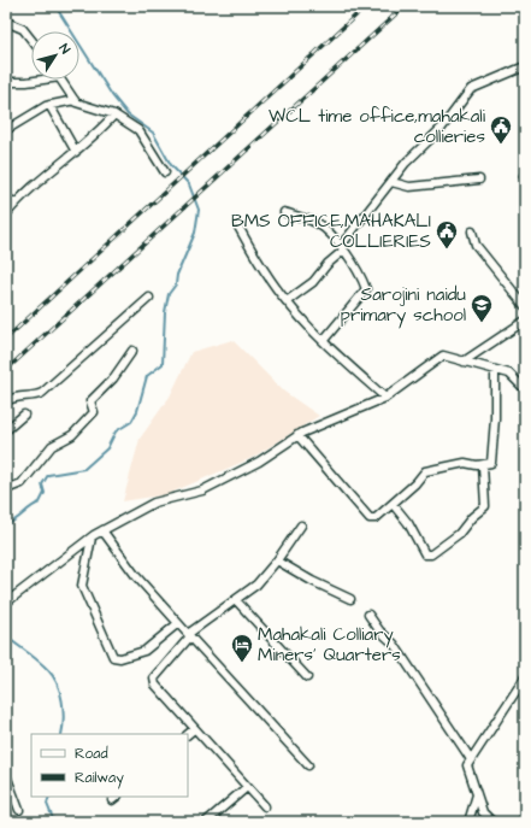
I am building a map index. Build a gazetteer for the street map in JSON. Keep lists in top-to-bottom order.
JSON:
{
  "places": {
    "public building": ["WCL time office,mahakali collieries", "BMS OFFICE,MAHAKALI COLLIERIES"],
    "school or university": ["Sarojini naidu primary school"],
    "hotel": ["Mahakali Colliary Miners' Quarters"]
  },
  "legend": ["Road", "Railway"],
  "north": "top right"
}
